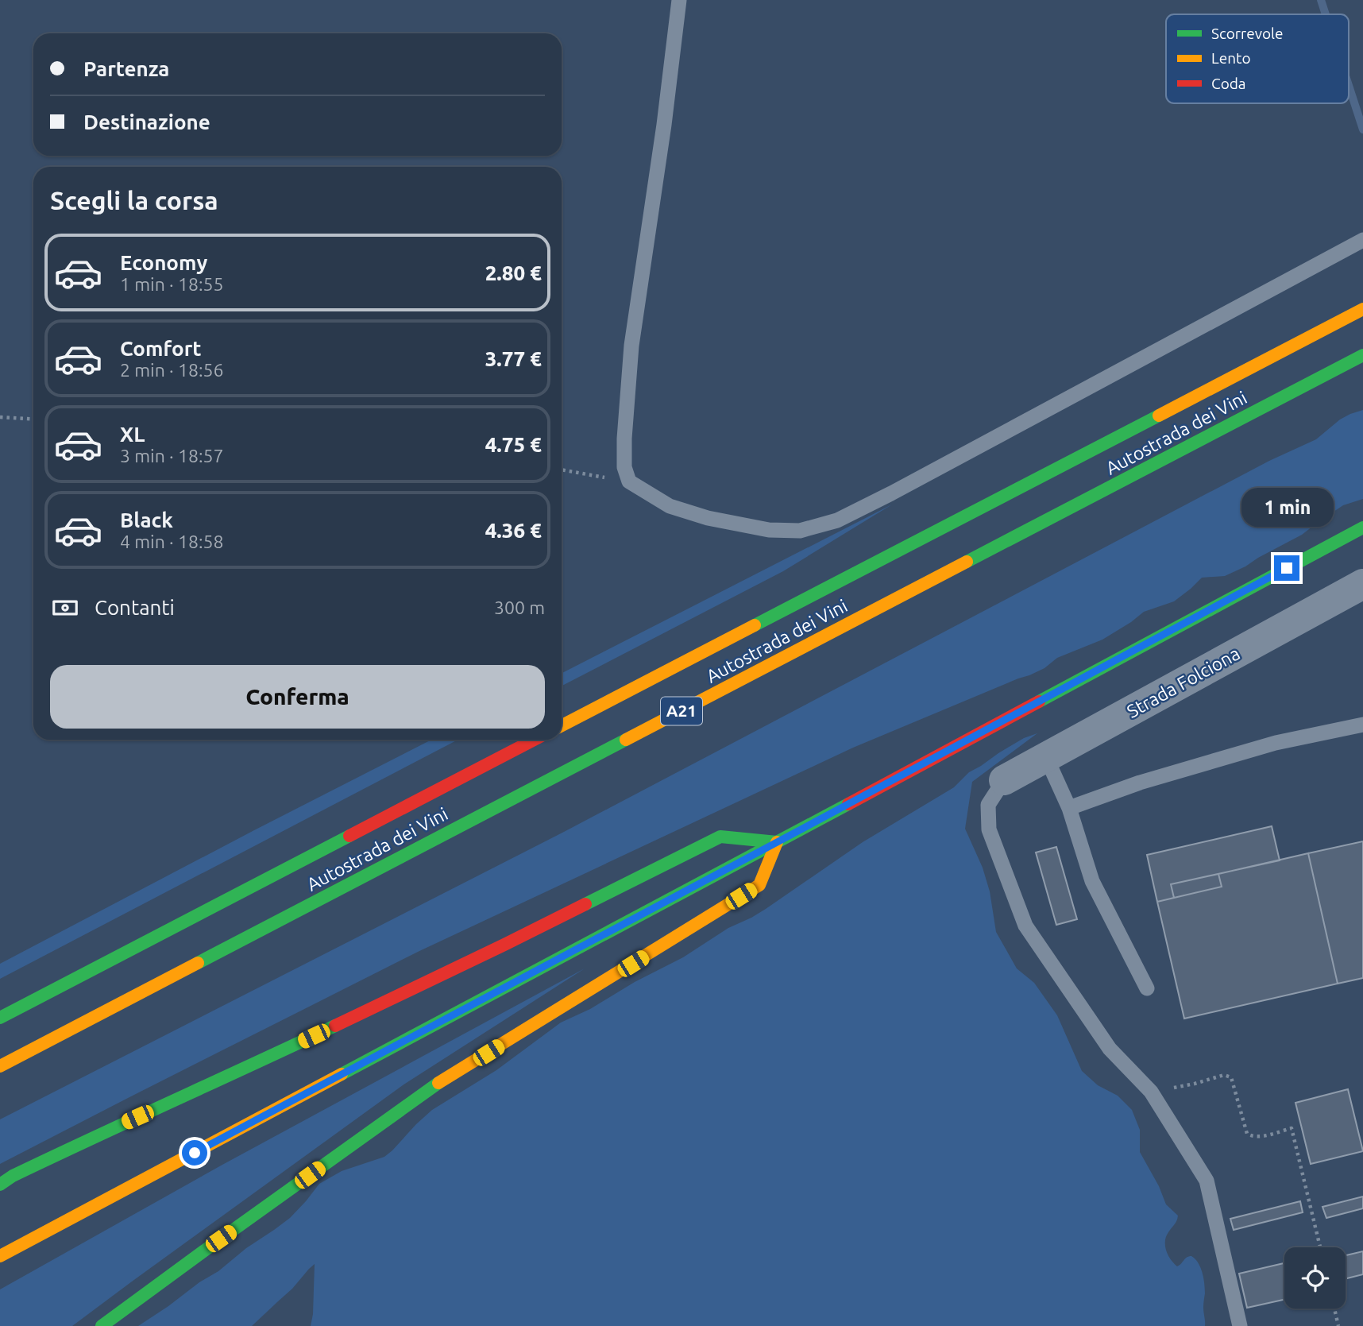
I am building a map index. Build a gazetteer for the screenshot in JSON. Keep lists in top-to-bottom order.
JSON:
{
  "streets": {
    "highway": ["Autostrada dei Vini", "A21"],
    "street": ["Strada Folciona"]
  },
  "legend": ["Scorrevole", "Lento", "Coda"],
  "page": {
    "banner": ["Partenza", "Destinazione"],
    "heading": "Scegli la corsa",
    "list": [
      {
        "name": "Economy",
        "note": "1 min · 18:55",
        "value": "2.80 €"
      },
      {
        "name": "Comfort",
        "note": "2 min · 18:56",
        "value": "3.77 €"
      },
      {
        "name": "XL",
        "note": "3 min · 18:57",
        "value": "4.75 €"
      },
      {
        "name": "Black",
        "note": "4 min · 18:58",
        "value": "4.36 €"
      }
    ],
    "bubble": "1 min",
    "pay": ["Contanti", "300 m"],
    "buttons": "Conferma"
  }
}
